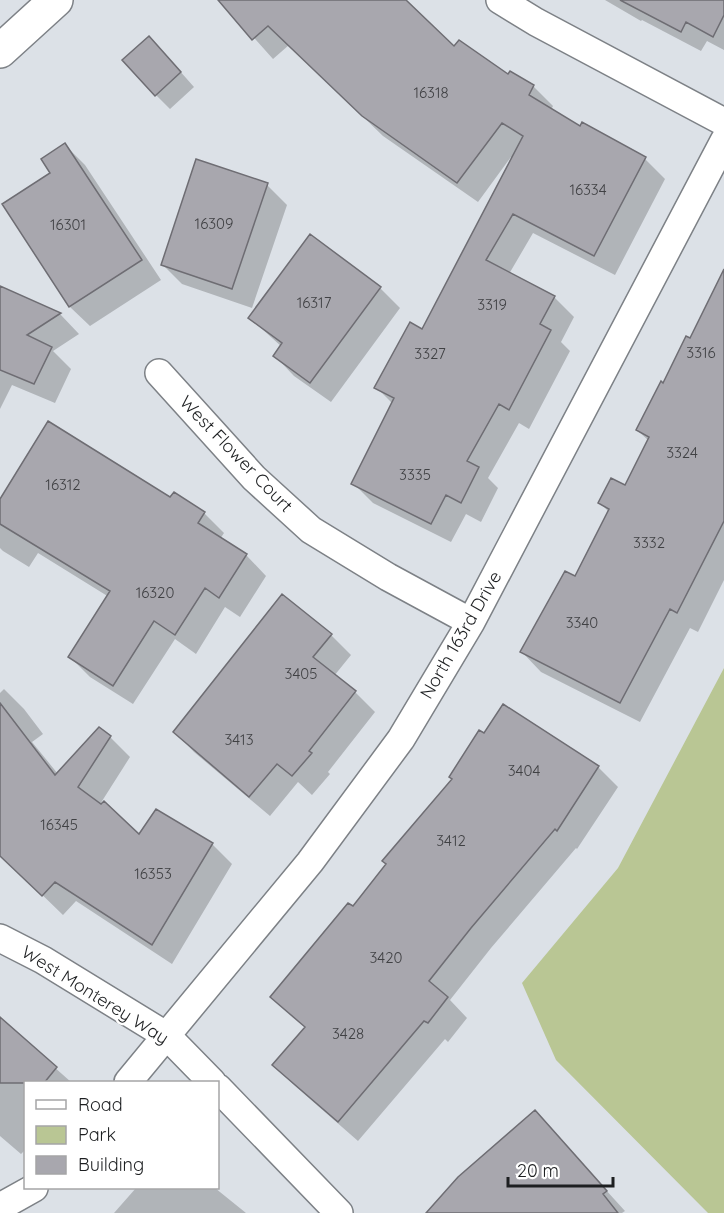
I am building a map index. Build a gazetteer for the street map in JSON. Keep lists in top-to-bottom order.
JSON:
{
  "streets": {
    "street": ["West Flower Court", "North 163rd Drive", "West Monterey Way"]
  },
  "crossings": [
    ["West Flower Court", "North 163rd Drive"],
    ["North 163rd Drive", "West Monterey Way"]
  ],
  "house_numbers": [
    "16318",
    "16334",
    "16309",
    "16301",
    "16317",
    "3319",
    "3316",
    "3327",
    "3324",
    "3335",
    "16312",
    "3332",
    "16320",
    "3340",
    "3405",
    "3413",
    "3404",
    "16345",
    "3412",
    "16353",
    "3420",
    "3428"
  ],
  "legend": ["Road", "Park", "Building"],
  "scale_bar": "20 m"
}
